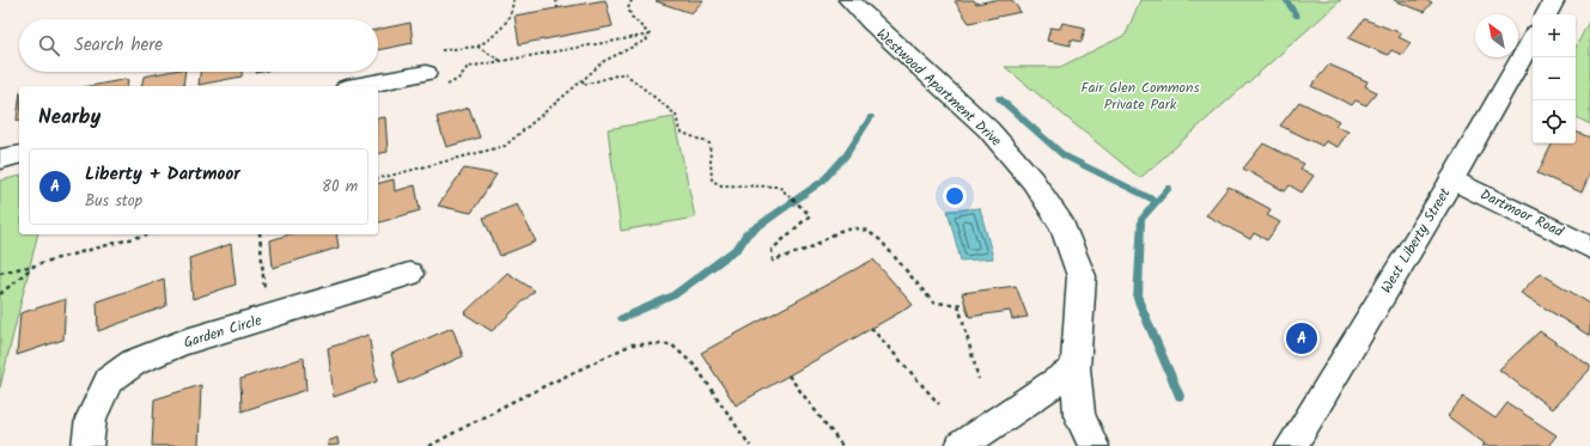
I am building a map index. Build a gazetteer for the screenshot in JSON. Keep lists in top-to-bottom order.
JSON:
{
  "streets": {
    "street": [
      "Westwood Apartment Drive",
      "Dartmoor Road",
      "West Liberty Street",
      "Garden Circle"
    ]
  },
  "crossings": [
    ["Dartmoor Road", "West Liberty Street"]
  ],
  "parks": ["Fair Glen Commons Private Park"],
  "north": "top left",
  "page": {
    "map_buttons": ["+", "−"],
    "search": "Search here",
    "heading": "Nearby",
    "list": [
      {
        "mark": "A",
        "name": "Liberty + Dartmoor",
        "note": "Bus stop",
        "value": "80 m"
      }
    ],
    "pins": "A"
  }
}
